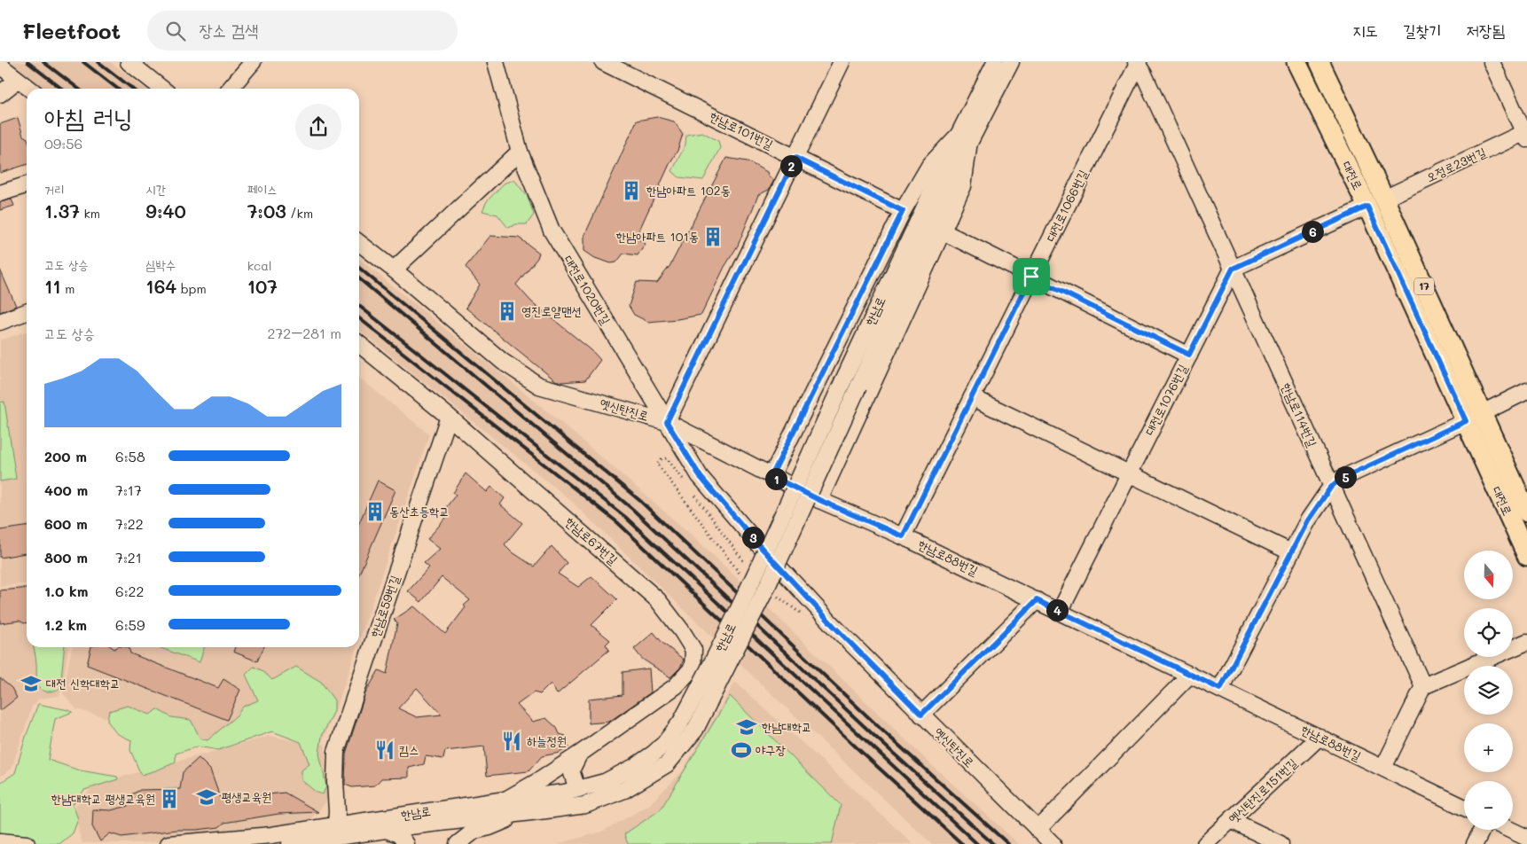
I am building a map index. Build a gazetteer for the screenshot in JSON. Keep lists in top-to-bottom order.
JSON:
{
  "streets": {
    "main road": ["대전로", "17"],
    "street": [
      "한남로101번길",
      "오정로23번길",
      "대전로1066번길",
      "대전로1020번길",
      "한남로",
      "대전로1076번길",
      "옛신탄진로",
      "한남로114번길",
      "한남로67번길",
      "한남로88번길",
      "한남로59번길",
      "옛신탄진로151번길"
    ]
  },
  "crossings": [
    ["오정로23번길", "대전로"],
    ["대전로1066번길", "한남로114번길"],
    ["대전로1066번길", "한남로88번길"],
    ["대전로1020번길", "옛신탄진로"],
    ["대전로1020번길", "한남로88번길"],
    ["한남로", "한남로67번길"],
    ["한남로", "한남로59번길"],
    ["대전로1076번길", "한남로114번길"],
    ["대전로1076번길", "한남로88번길"],
    ["옛신탄진로", "한남로88번길"],
    ["한남로67번길", "한남로59번길"],
    ["한남로88번길", "옛신탄진로151번길"]
  ],
  "places": {
    "building": [
      "한남아파트 102동",
      "한남아파트 101동",
      "영진로얄맨션",
      "동산초등학교",
      "한남대학교 평생교육원"
    ],
    "school or university": ["대전 신학대학교", "한남대학교", "평생교육원"],
    "restaurant": ["하늘정원", "킴스"],
    "sports": ["야구장"]
  },
  "north": "bottom",
  "page": {
    "header": "Fleetfoot",
    "search": "장소 검색",
    "nav": ["지도", "길찾기", "저장됨"],
    "heading": ["아침 러닝", "09:56"],
    "pins": [
      "2",
      "6",
      "5",
      "1",
      "3",
      "4"
    ],
    "stats": [
      ["거리", "1.37 km"],
      ["시간", "9:40"],
      ["페이스", "7:03 /km"],
      ["고도 상승", "11 m"],
      ["심박수", "164 bpm"],
      ["kcal", "107"]
    ],
    "chart": ["고도 상승", "272–281 m"],
    "list": [
      {
        "name": "200 m",
        "note": "6:58"
      },
      {
        "name": "400 m",
        "note": "7:17"
      },
      {
        "name": "600 m",
        "note": "7:22"
      },
      {
        "name": "800 m",
        "note": "7:21"
      },
      {
        "name": "1.0 km",
        "note": "6:22"
      },
      {
        "name": "1.2 km",
        "note": "6:59"
      }
    ],
    "map_buttons": ["+", "−"]
  }
}
